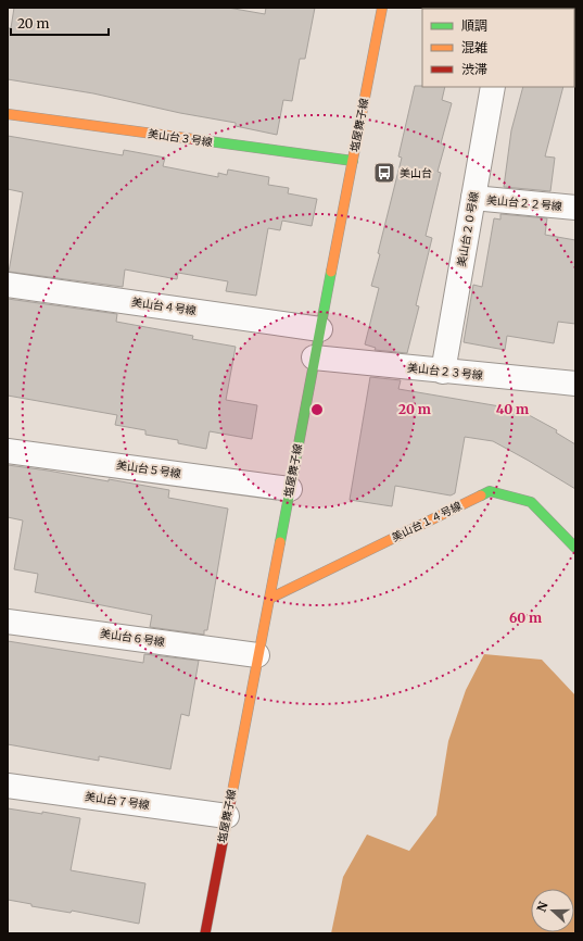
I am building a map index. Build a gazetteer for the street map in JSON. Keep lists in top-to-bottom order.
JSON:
{
  "streets": {
    "street": [
      "塩屋舞子線",
      "美山台３号線",
      "美山台２２号線",
      "美山台２０号線",
      "美山台４号線",
      "美山台２３号線",
      "美山台５号線",
      "美山台１４号線",
      "美山台６号線",
      "美山台７号線"
    ]
  },
  "crossings": [
    ["塩屋舞子線", "美山台３号線"],
    ["塩屋舞子線", "美山台４号線"],
    ["塩屋舞子線", "美山台２３号線"],
    ["塩屋舞子線", "美山台５号線"],
    ["塩屋舞子線", "美山台１４号線"],
    ["塩屋舞子線", "美山台６号線"],
    ["塩屋舞子線", "美山台７号線"],
    ["美山台２２号線", "美山台２０号線"],
    ["美山台２０号線", "美山台２３号線"]
  ],
  "places": {
    "bus stop": ["美山台"]
  },
  "legend": ["順調", "混雑", "渋滞"],
  "scale_bar": "20 m",
  "north": "left",
  "rings": ["20 m", "40 m", "60 m"]
}
